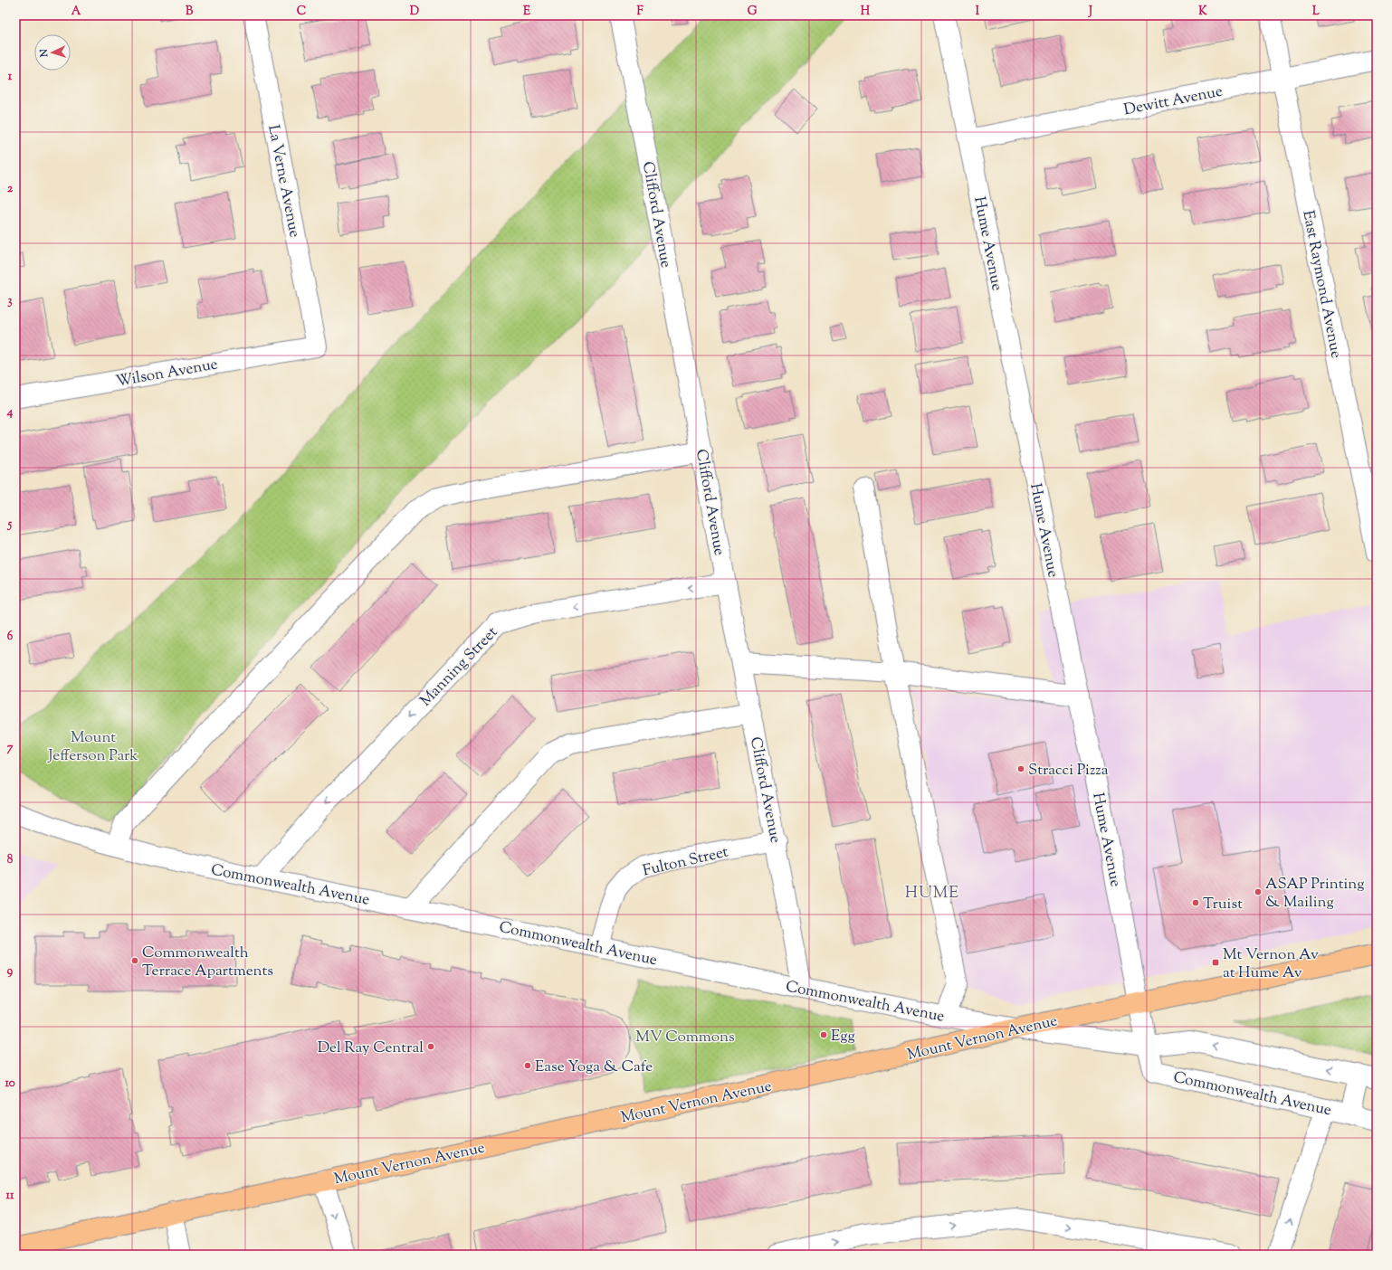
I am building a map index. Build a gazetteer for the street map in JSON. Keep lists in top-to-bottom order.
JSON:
{
  "streets": {
    "main road": ["Mount Vernon Avenue"],
    "street": [
      "Dewitt Avenue",
      "La Verne Avenue",
      "Clifford Avenue",
      "Hume Avenue",
      "East Raymond Avenue",
      "Wilson Avenue",
      "Manning Street",
      "Fulton Street",
      "Commonwealth Avenue"
    ]
  },
  "crossings": [
    ["Dewitt Avenue", "Hume Avenue"],
    ["Dewitt Avenue", "East Raymond Avenue"],
    ["La Verne Avenue", "Wilson Avenue"],
    ["Clifford Avenue", "Manning Street"],
    ["Clifford Avenue", "Fulton Street"],
    ["Clifford Avenue", "Commonwealth Avenue"],
    ["Hume Avenue", "Commonwealth Avenue"],
    ["Hume Avenue", "Mount Vernon Avenue"],
    ["Manning Street", "Commonwealth Avenue"],
    ["Fulton Street", "Commonwealth Avenue"],
    ["Commonwealth Avenue", "Mount Vernon Avenue"]
  ],
  "districts": ["HUME"],
  "parks": ["Mount Jefferson Park", "MV Commons"],
  "places": {
    "other": [
      "Stracci Pizza",
      "ASAP Printing & Mailing",
      "Truist",
      "Commonwealth Terrace Apartments",
      "Egg",
      "Del Ray Central",
      "Ease Yoga & Cafe"
    ],
    "transit": ["Mt Vernon Av at Hume Av"]
  },
  "north": "left",
  "grid": {
    "columns": [
      "A",
      "B",
      "C",
      "D",
      "E",
      "F",
      "G",
      "H",
      "I",
      "J",
      "K",
      "L"
    ],
    "rows": [
      "1",
      "2",
      "3",
      "4",
      "5",
      "6",
      "7",
      "8",
      "9",
      "10",
      "11"
    ]
  }
}
